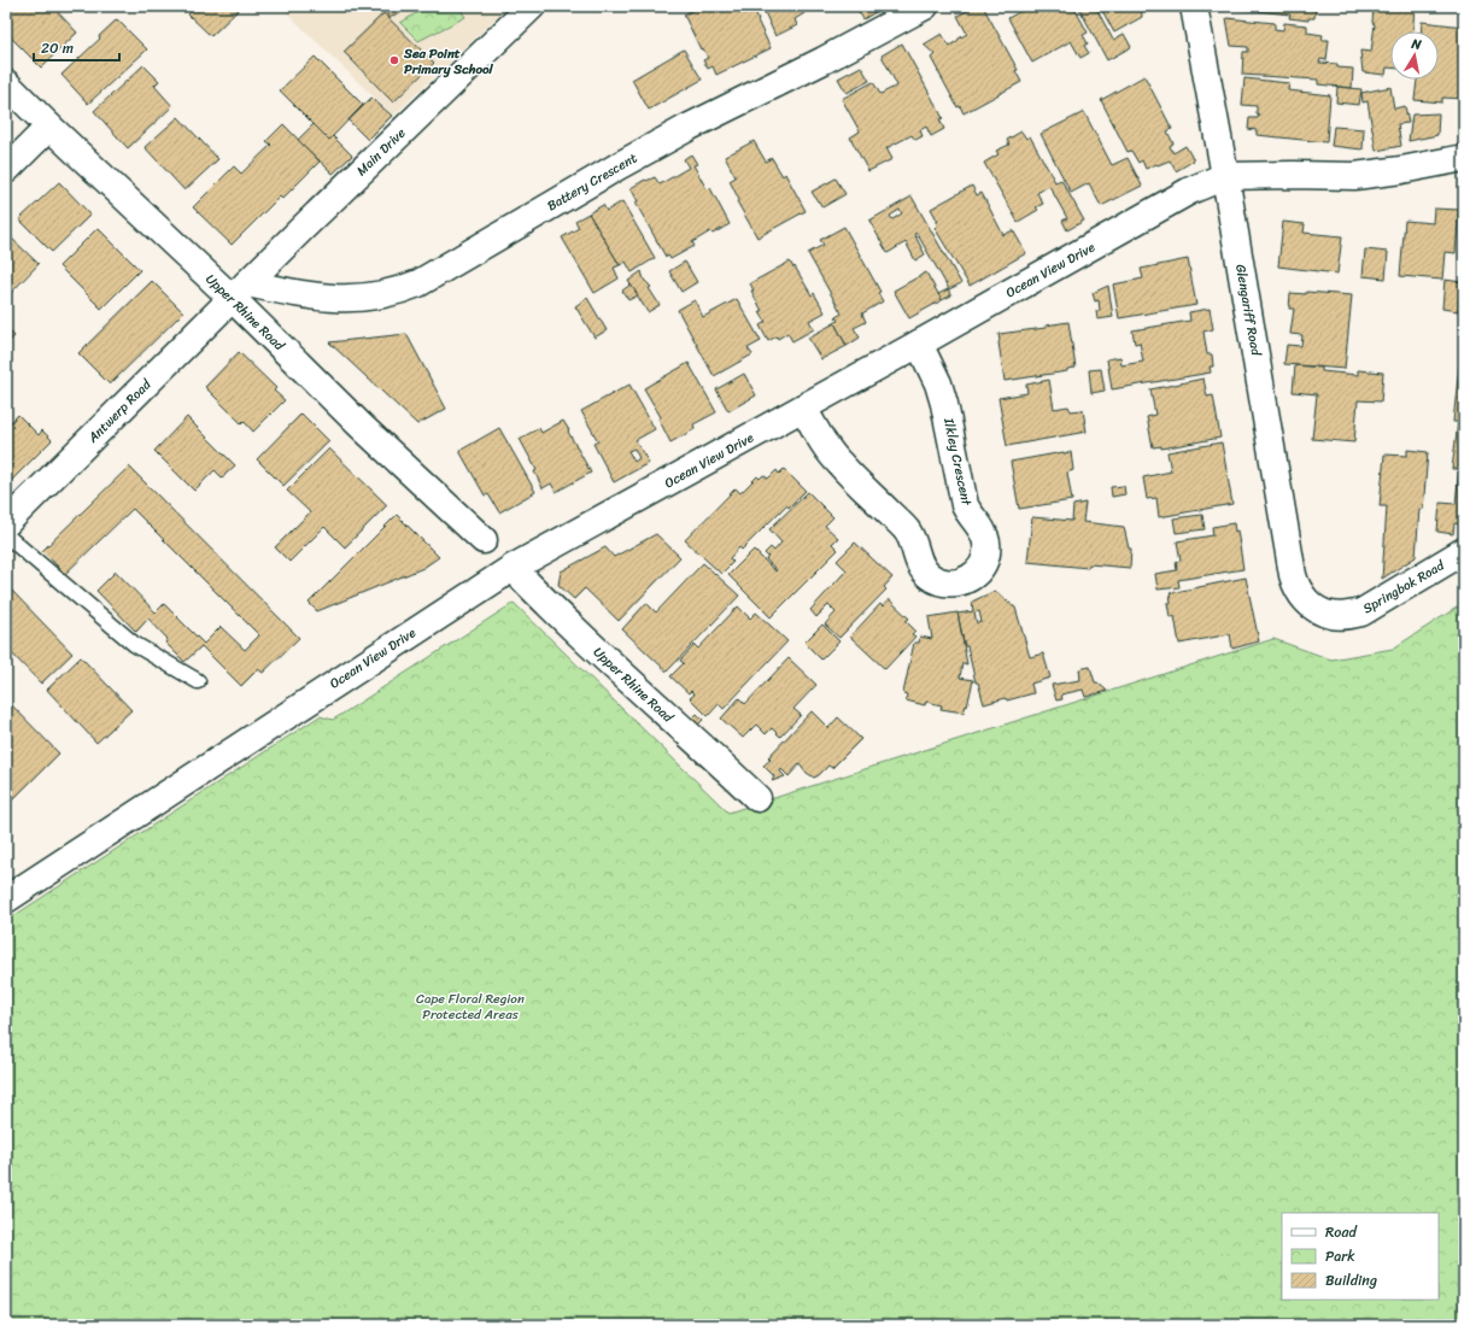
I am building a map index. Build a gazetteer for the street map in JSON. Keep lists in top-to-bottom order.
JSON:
{
  "streets": {
    "street": [
      "Main Drive",
      "Battery Crescent",
      "Ocean View Drive",
      "Glengariff Road",
      "Upper Rhine Road",
      "Antwerp Road",
      "Ilkley Crescent",
      "Springbok Road"
    ]
  },
  "crossings": [
    ["Main Drive", "Battery Crescent"],
    ["Main Drive", "Upper Rhine Road"],
    ["Main Drive", "Antwerp Road"],
    ["Battery Crescent", "Upper Rhine Road"],
    ["Battery Crescent", "Antwerp Road"],
    ["Ocean View Drive", "Glengariff Road"],
    ["Ocean View Drive", "Upper Rhine Road"],
    ["Ocean View Drive", "Ilkley Crescent"],
    ["Glengariff Road", "Springbok Road"],
    ["Upper Rhine Road", "Antwerp Road"]
  ],
  "parks": ["Cape Floral Region Protected Areas"],
  "places": ["Sea Point Primary School"],
  "legend": ["Road", "Park", "Building"],
  "scale_bar": "20 m",
  "north": "top"
}
